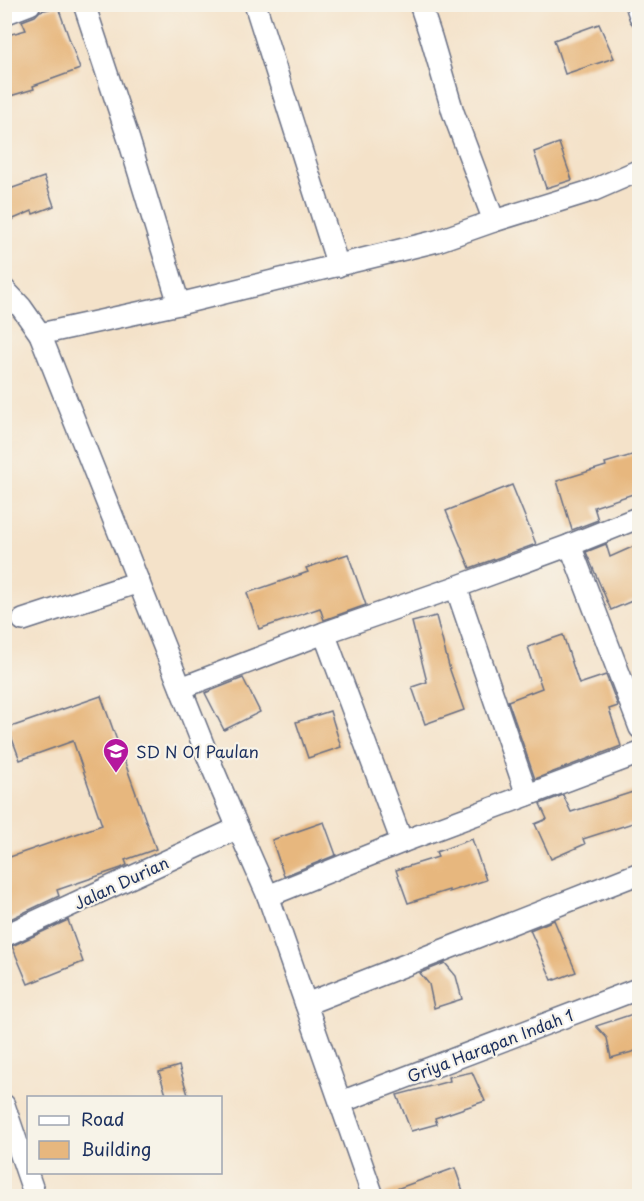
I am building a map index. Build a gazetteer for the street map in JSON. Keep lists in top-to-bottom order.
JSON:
{
  "streets": {
    "street": ["Jalan Durian", "Griya Harapan Indah 1"]
  },
  "places": {
    "school or university": ["SD N 01 Paulan"]
  },
  "legend": ["Road", "Building"]
}
